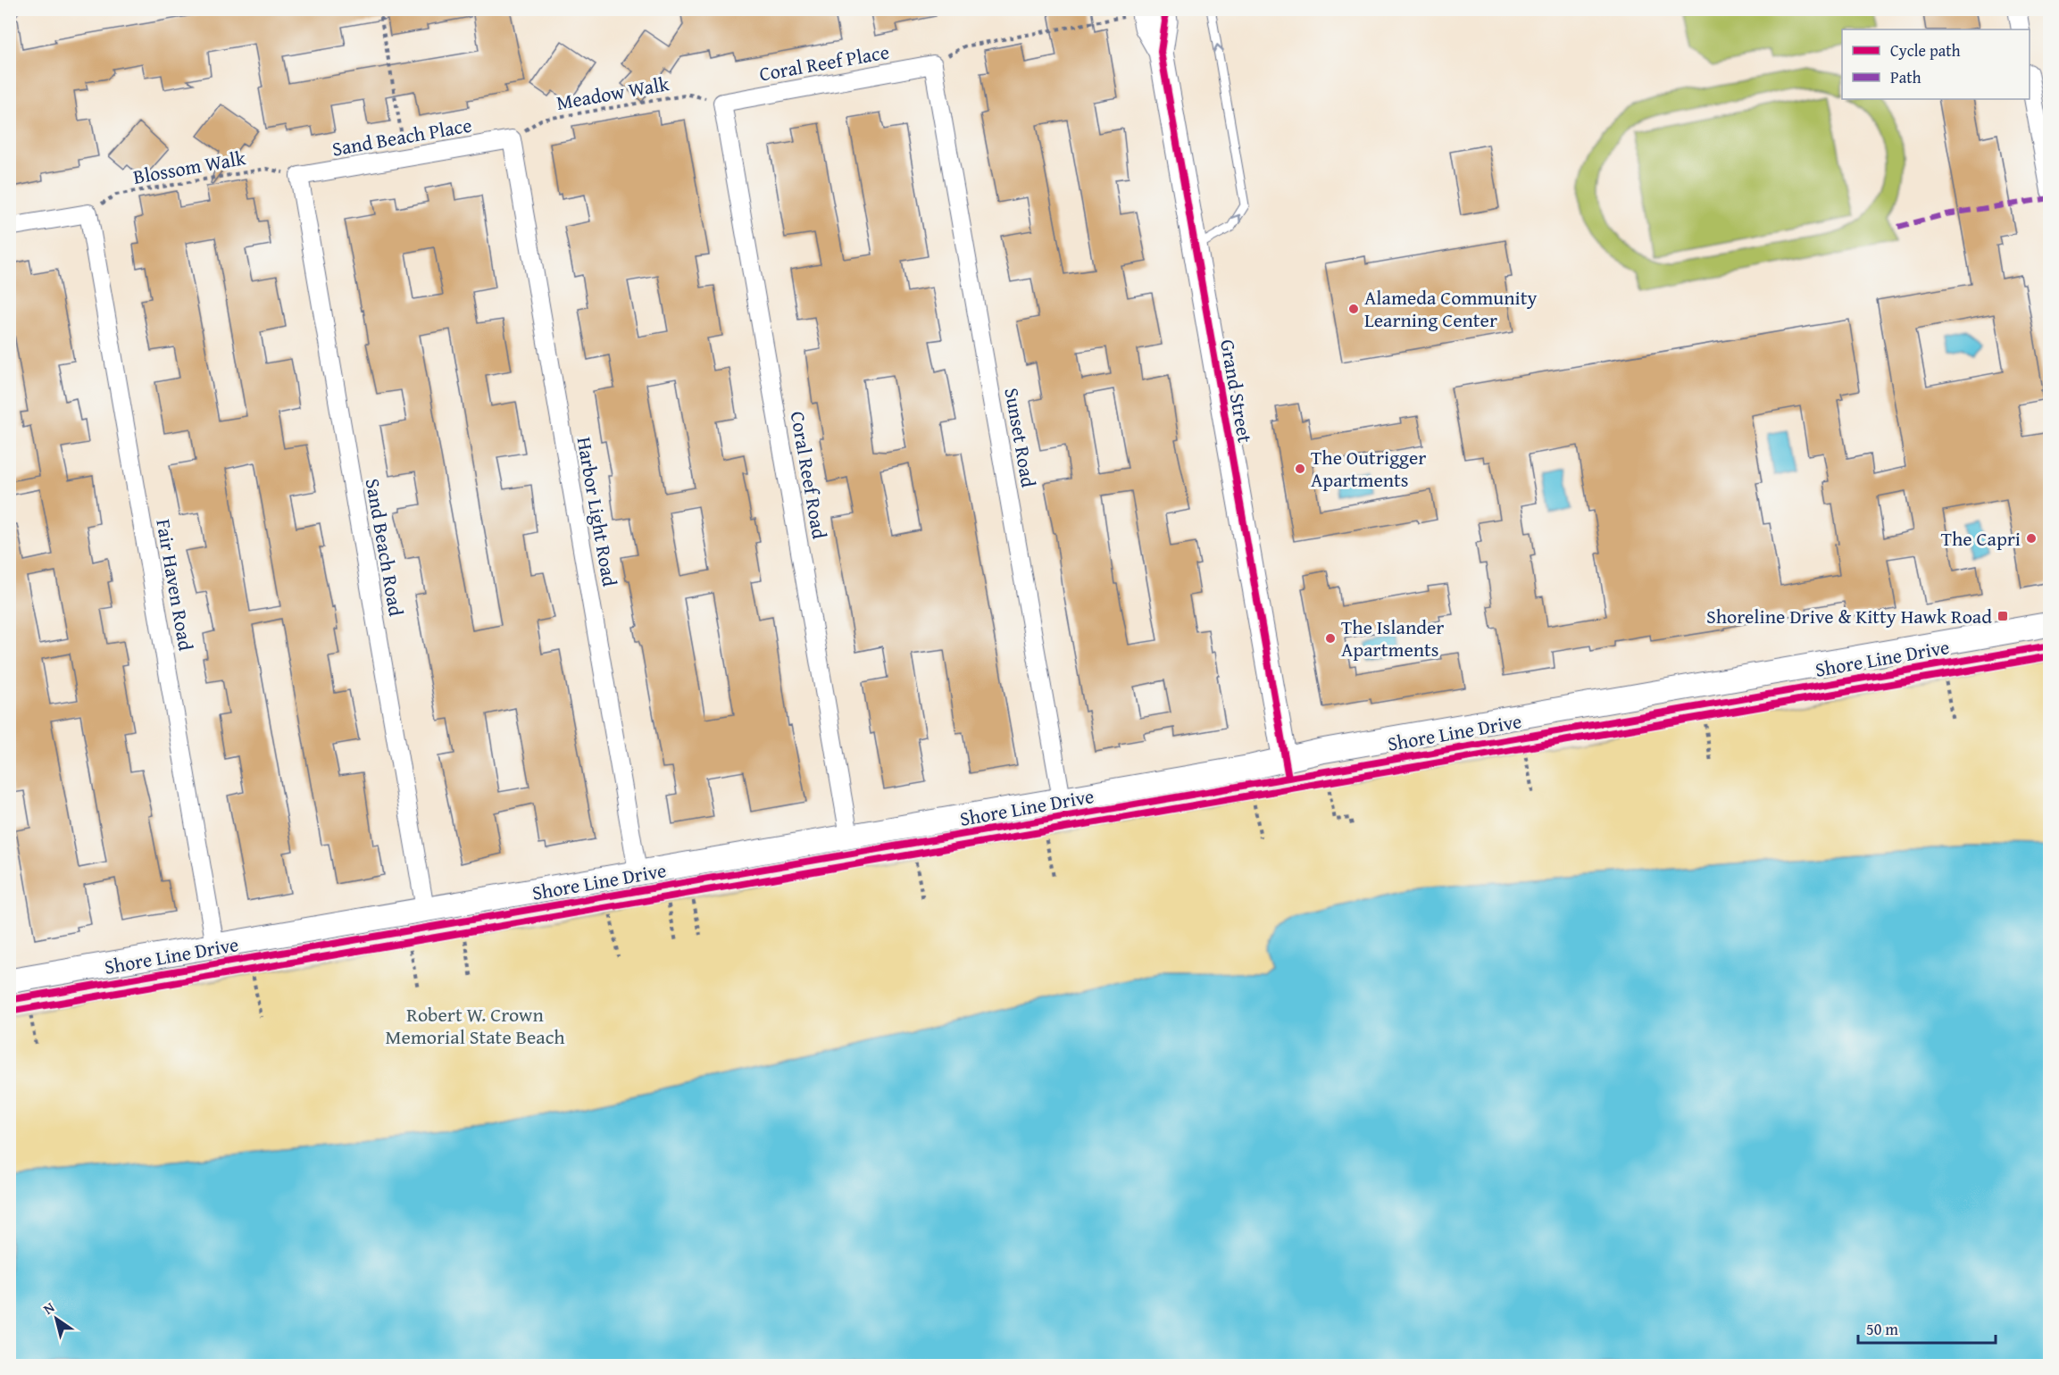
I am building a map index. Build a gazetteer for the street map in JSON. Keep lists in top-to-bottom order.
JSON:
{
  "streets": {
    "street": [
      "Coral Reef Place",
      "Sand Beach Place",
      "Grand Street",
      "Sunset Road",
      "Coral Reef Road",
      "Harbor Light Road",
      "Sand Beach Road",
      "Fair Haven Road",
      "Shore Line Drive"
    ],
    "path": ["Meadow Walk", "Blossom Walk"]
  },
  "crossings": [
    ["Coral Reef Place", "Meadow Walk"],
    ["Coral Reef Place", "Sunset Road"],
    ["Coral Reef Place", "Coral Reef Road"],
    ["Meadow Walk", "Sand Beach Place"],
    ["Meadow Walk", "Coral Reef Road"],
    ["Meadow Walk", "Harbor Light Road"],
    ["Sand Beach Place", "Blossom Walk"],
    ["Sand Beach Place", "Harbor Light Road"],
    ["Sand Beach Place", "Sand Beach Road"],
    ["Blossom Walk", "Sand Beach Road"],
    ["Blossom Walk", "Fair Haven Road"],
    ["Grand Street", "Shore Line Drive"],
    ["Sunset Road", "Shore Line Drive"],
    ["Coral Reef Road", "Shore Line Drive"],
    ["Harbor Light Road", "Shore Line Drive"],
    ["Sand Beach Road", "Shore Line Drive"],
    ["Fair Haven Road", "Shore Line Drive"]
  ],
  "parks": ["Robert W. Crown Memorial State Beach"],
  "places": {
    "other": [
      "Alameda Community Learning Center",
      "The Outrigger Apartments",
      "The Capri",
      "The Islander Apartments"
    ],
    "transit": ["Shoreline Drive & Kitty Hawk Road"]
  },
  "legend": ["Cycle path", "Path"],
  "scale_bar": "50 m",
  "north": "top left"
}
